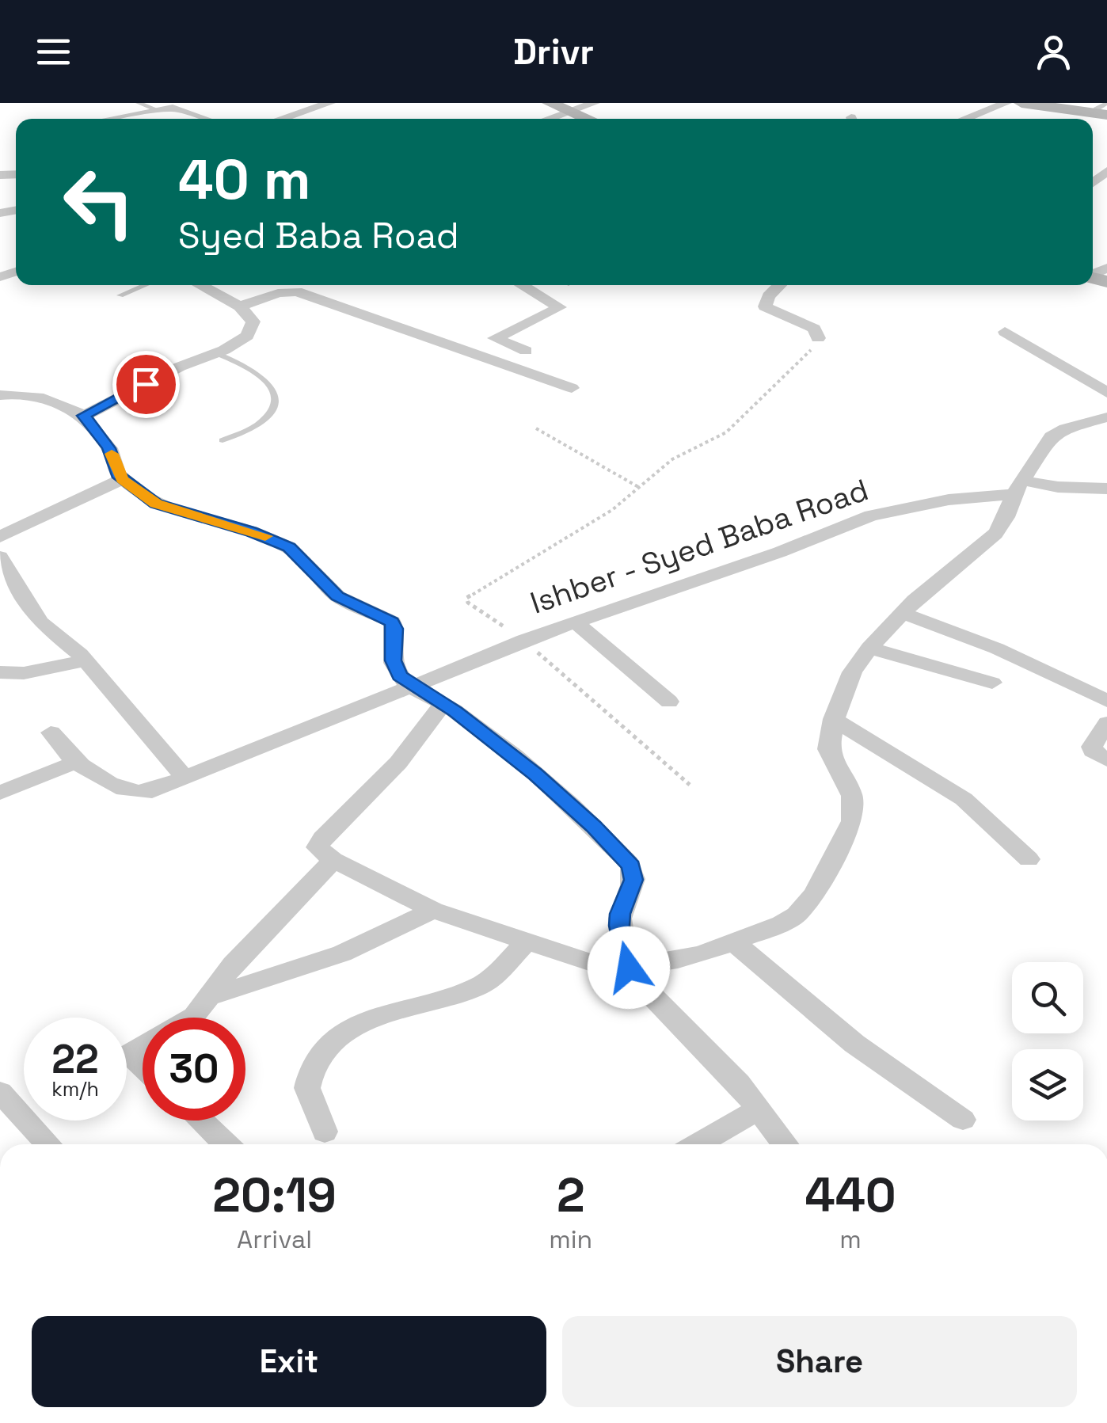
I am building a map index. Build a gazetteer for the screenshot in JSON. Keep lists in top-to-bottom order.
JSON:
{
  "streets": {
    "street": ["Ishber - Syed Baba Road"]
  },
  "page": {
    "header": "Drivr",
    "turn": ["40 m", "Syed Baba Road"],
    "speed": "22 km/h",
    "limit": "30",
    "eta": [
      "20:19",
      "Arrival",
      "2",
      "min",
      "440",
      "m"
    ],
    "buttons": ["Exit", "Share"]
  }
}
